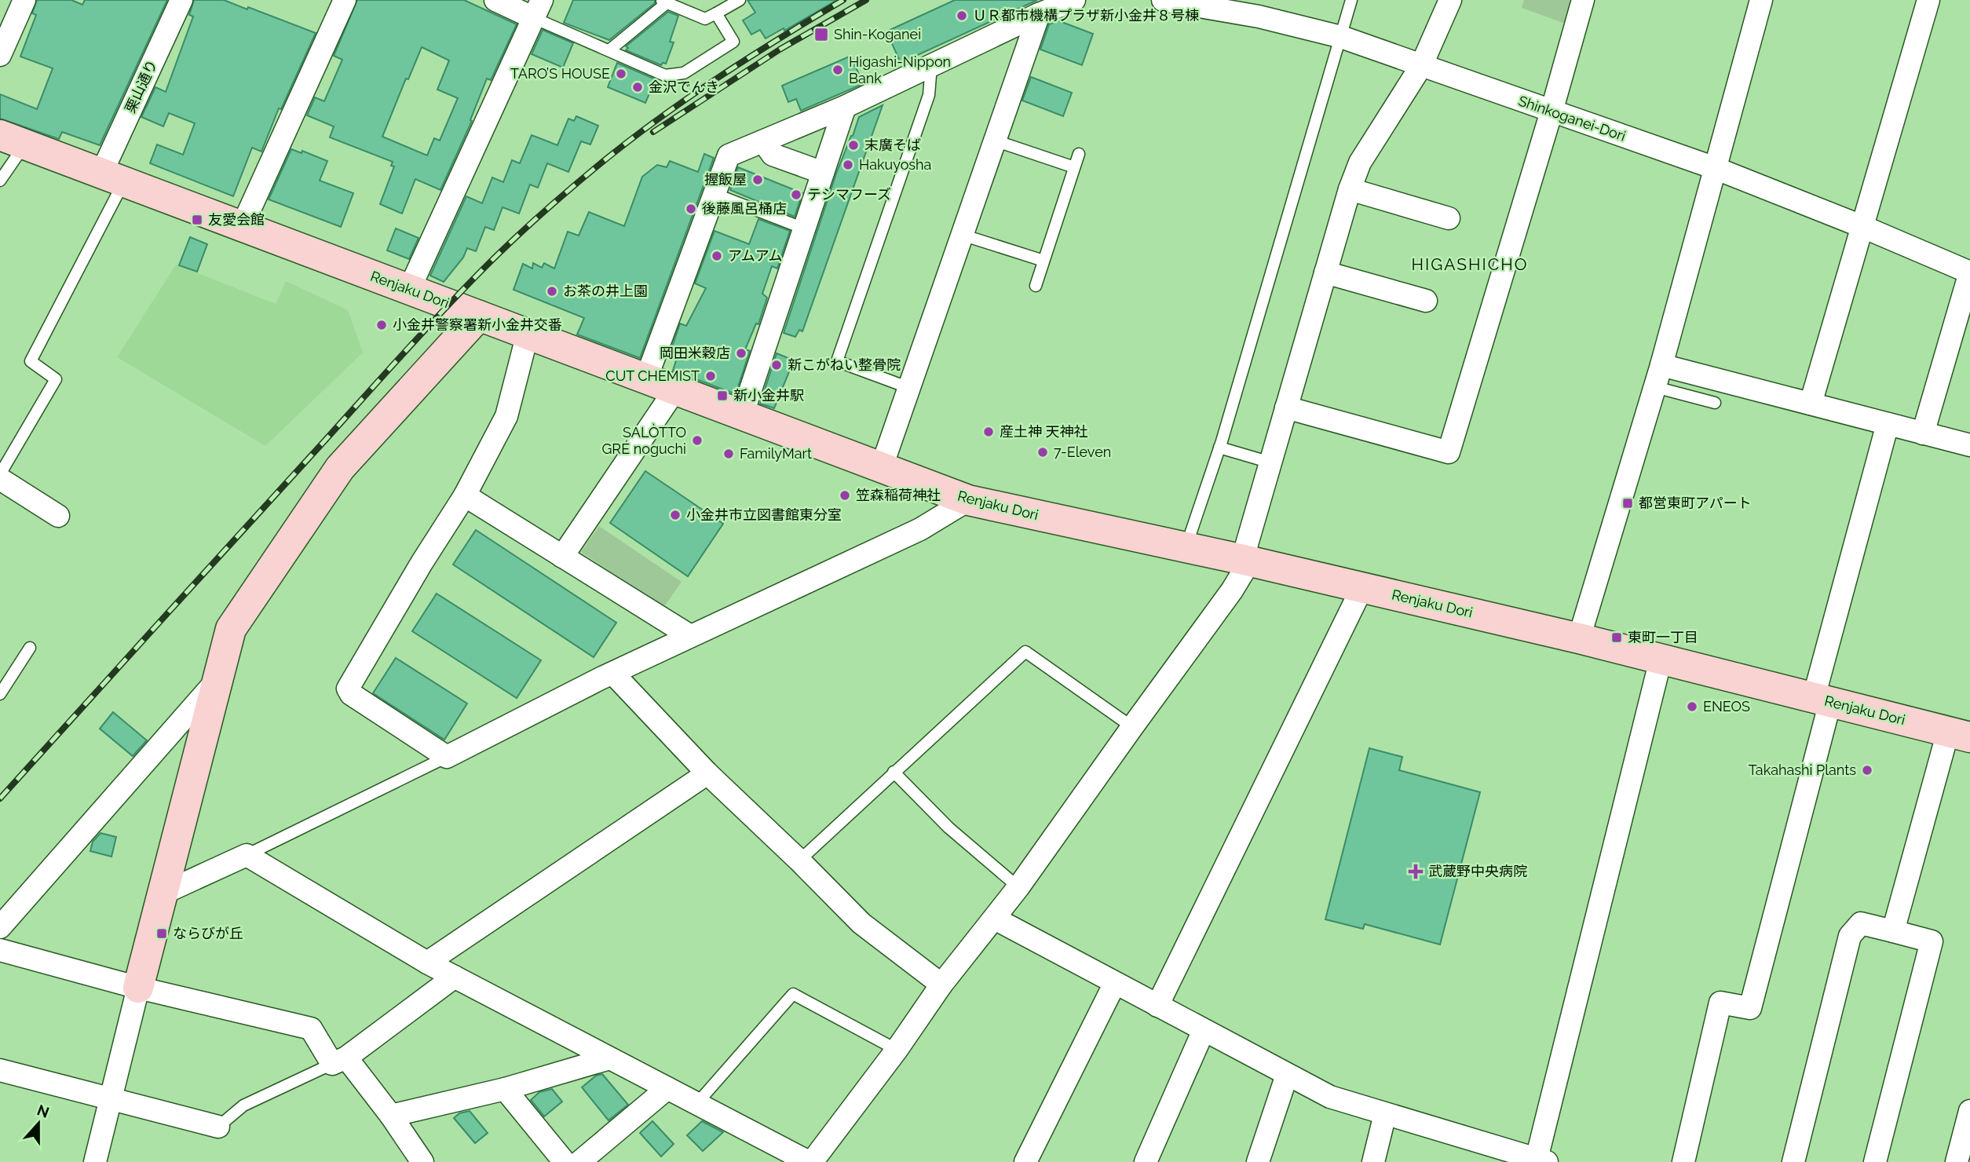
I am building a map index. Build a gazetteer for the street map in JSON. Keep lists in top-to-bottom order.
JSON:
{
  "streets": {
    "main road": ["Renjaku Dori"],
    "street": ["栗山通り", "Shinkoganei-Dori"]
  },
  "crossings": [
    ["栗山通り", "Renjaku Dori"]
  ],
  "districts": ["HIGASHICHO"],
  "places": {
    "other": [
      "ＵＲ都市機構プラザ新小金井８号棟",
      "Higashi-Nippon Bank",
      "TARO’S HOUSE",
      "金沢でんき",
      "末廣そば",
      "Hakuyosha",
      "握飯屋",
      "テシマフーズ",
      "後藤風呂桶店",
      "アムアム",
      "お茶の井上園",
      "小金井警察署新小金井交番",
      "岡田米穀店",
      "新こがねい整骨院",
      "CUT CHEMIST",
      "産土神 天神社",
      "SALÒTTO GRÉ noguchi",
      "7-Eleven",
      "FamilyMart",
      "笠森稲荷神社",
      "小金井市立図書館東分室",
      "ENEOS",
      "Takahashi Plants"
    ],
    "transit": [
      "Shin-Koganei",
      "友愛会館",
      "新小金井駅",
      "都営東町アパート",
      "東町一丁目",
      "ならびが丘"
    ],
    "health": ["武蔵野中央病院"]
  },
  "north": "top"
}
